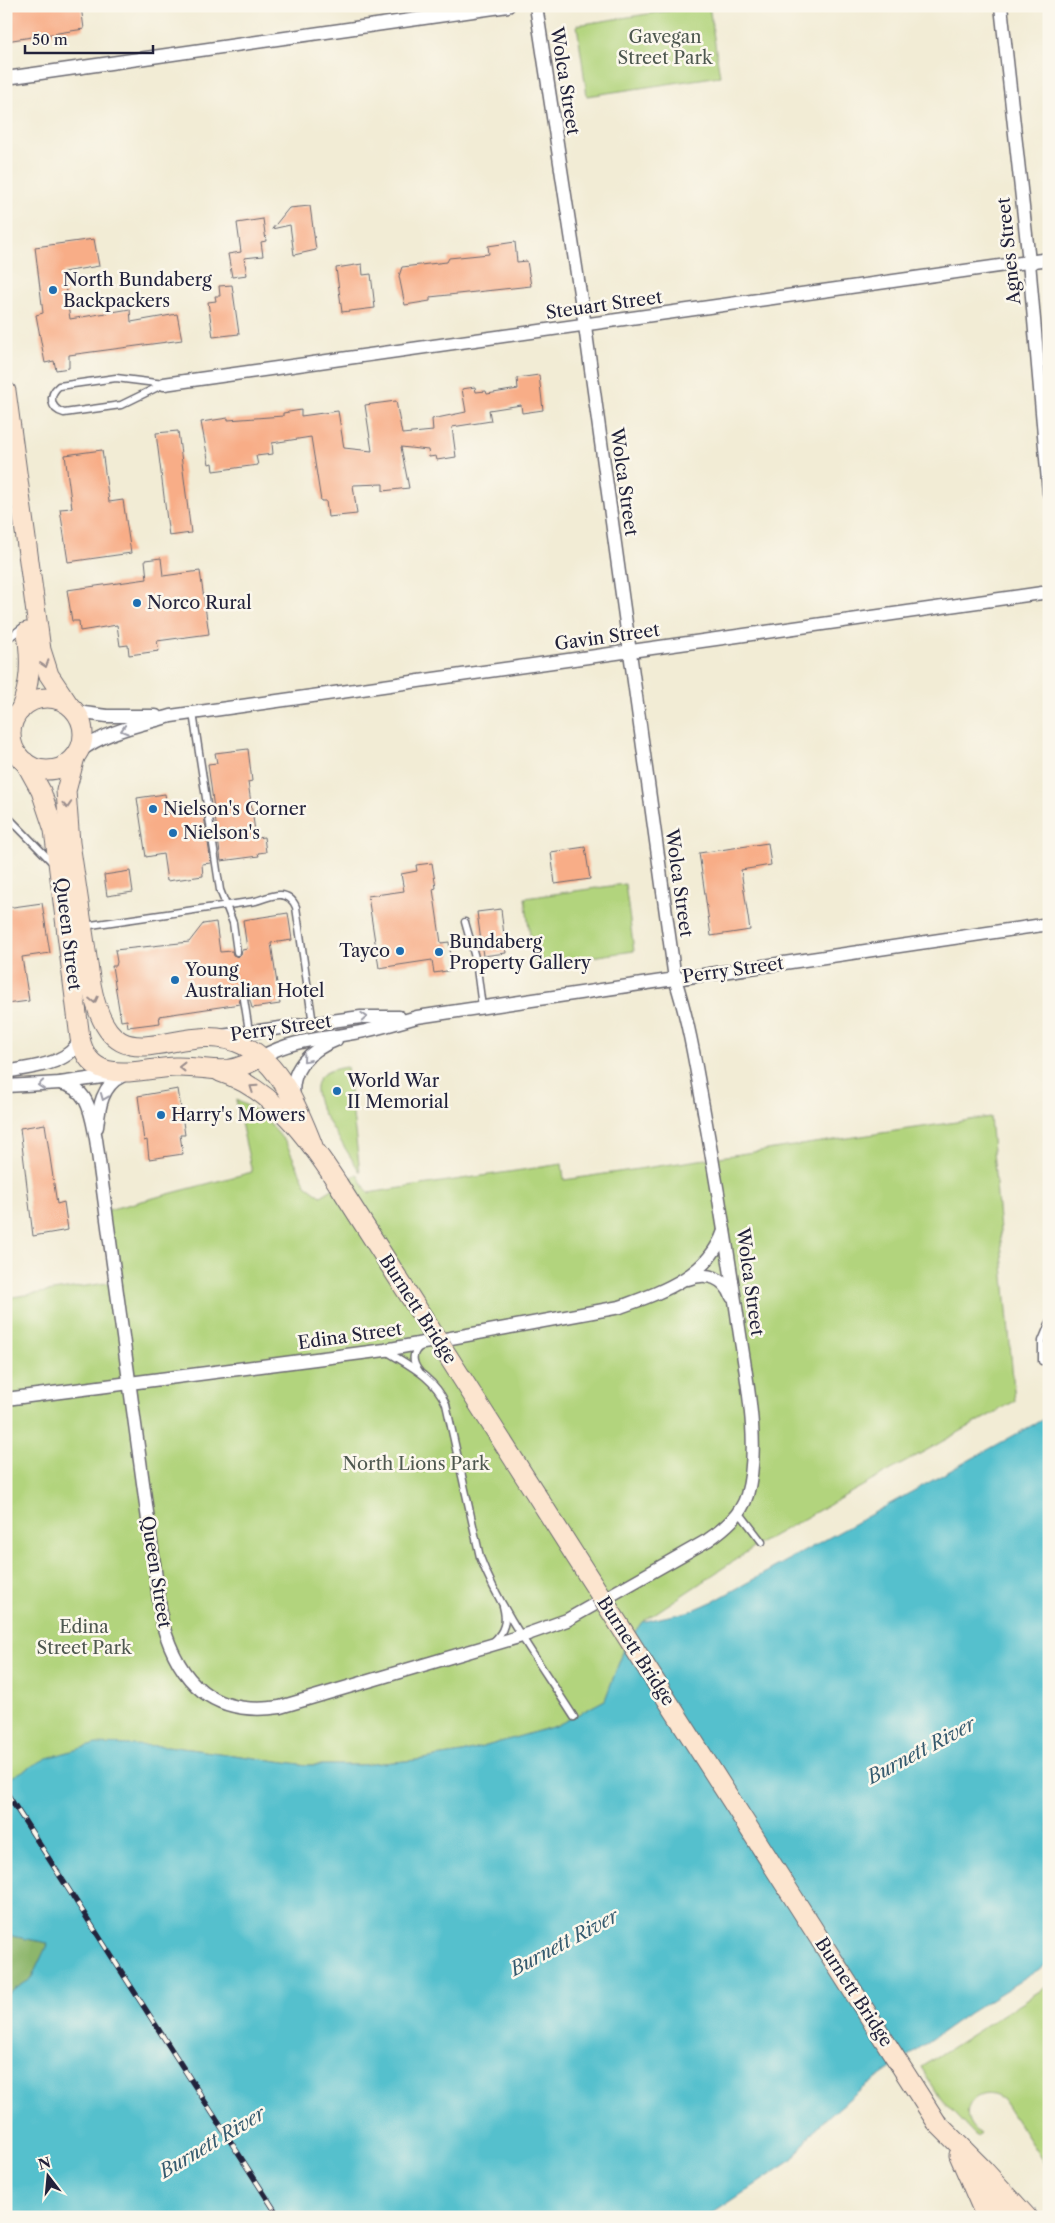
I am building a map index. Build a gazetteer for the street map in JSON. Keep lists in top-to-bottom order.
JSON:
{
  "streets": {
    "main road": ["Queen Street", "Perry Street", "Burnett Bridge"],
    "street": [
      "Wolca Street",
      "Agnes Street",
      "Steuart Street",
      "Gavin Street",
      "Edina Street"
    ]
  },
  "crossings": [
    ["Wolca Street", "Steuart Street"],
    ["Wolca Street", "Gavin Street"],
    ["Wolca Street", "Queen Street"],
    ["Wolca Street", "Perry Street"],
    ["Wolca Street", "Edina Street"],
    ["Agnes Street", "Steuart Street"],
    ["Gavin Street", "Queen Street"],
    ["Queen Street", "Perry Street"],
    ["Queen Street", "Edina Street"],
    ["Perry Street", "Burnett Bridge"]
  ],
  "water": ["Burnett River"],
  "parks": ["Gavegan Street Park", "North Lions Park", "Edina Street Park"],
  "places": [
    "North Bundaberg Backpackers",
    "Norco Rural",
    "Nielson's Corner",
    "Nielson's",
    "Tayco",
    "Bundaberg Property Gallery",
    "Young Australian Hotel",
    "World War II Memorial",
    "Harry's Mowers"
  ],
  "scale_bar": "50 m",
  "north": "top"
}
